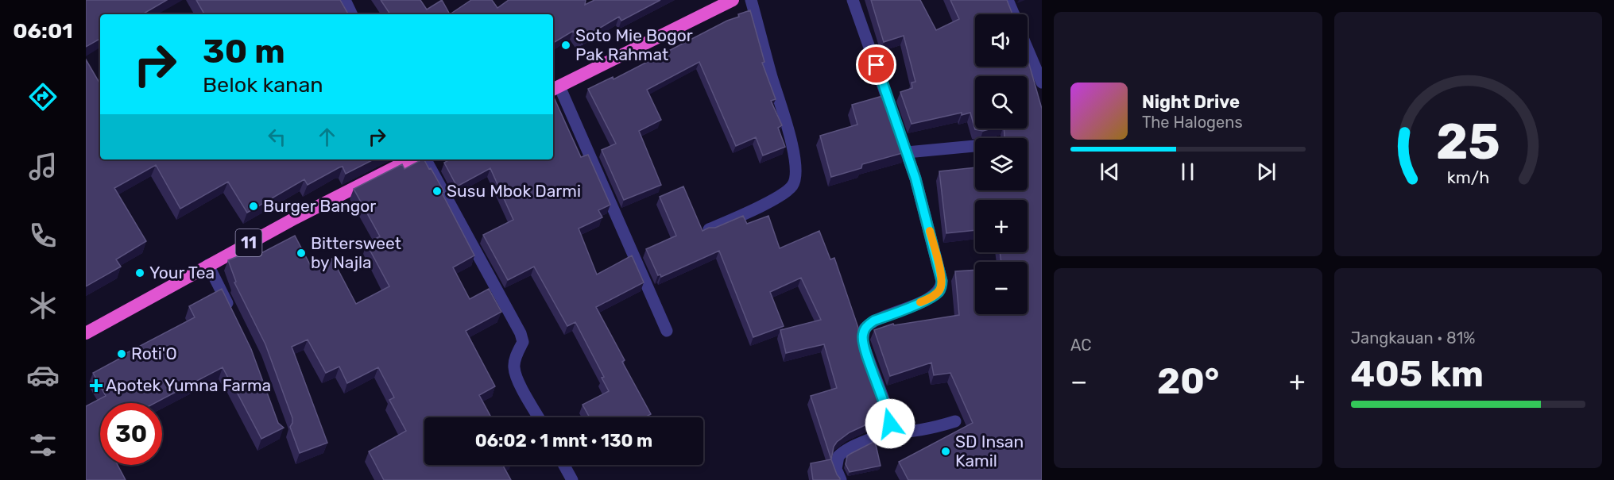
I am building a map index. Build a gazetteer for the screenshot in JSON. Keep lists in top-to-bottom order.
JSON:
{
  "streets": {
    "highway": ["11"]
  },
  "places": {
    "other": [
      "Soto Mie Bogor Pak Rahmat",
      "Susu Mbok Darmi",
      "Burger Bangor",
      "Bittersweet by Najla",
      "Your Tea",
      "Roti'O",
      "SD Insan Kamil"
    ],
    "health": ["Apotek Yumna Farma"]
  },
  "page": {
    "tabs": "06:01",
    "map_buttons": ["+", "−"],
    "turn": ["30 m", "Belok kanan"],
    "song": ["Night Drive", "The Halogens"],
    "tile": [
      "AC",
      ["Jangkauan · 81%", "405 km"]
    ],
    "heat": ["−", "20°", "+"],
    "limit": "30",
    "trip": "06:02 · 1 mnt · 130 m",
    "gauge": ["25", "km/h"]
  }
}
